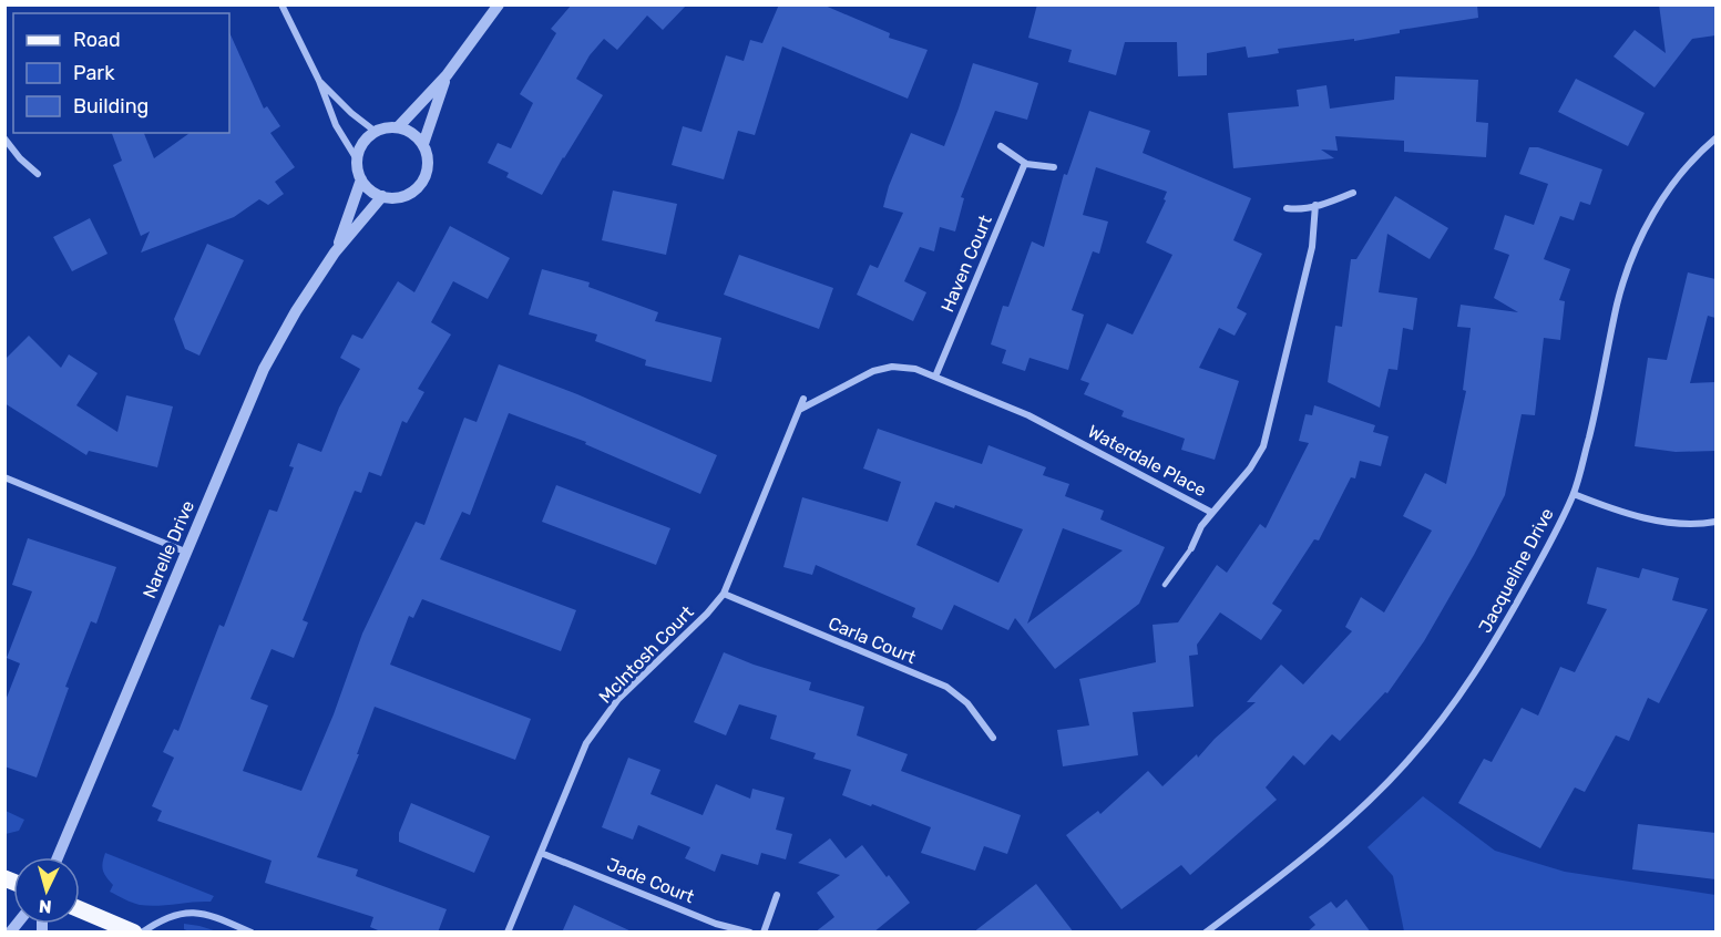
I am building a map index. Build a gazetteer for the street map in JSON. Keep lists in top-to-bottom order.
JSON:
{
  "streets": {
    "street": [
      "Haven Court",
      "Waterdale Place",
      "Narelle Drive",
      "Jacqueline Drive",
      "Carla Court",
      "McIntosh Court",
      "Jade Court"
    ]
  },
  "crossings": [
    ["Haven Court", "Waterdale Place"],
    ["Waterdale Place", "McIntosh Court"],
    ["Carla Court", "McIntosh Court"],
    ["McIntosh Court", "Jade Court"]
  ],
  "legend": ["Road", "Park", "Building"],
  "north": "bottom"
}
